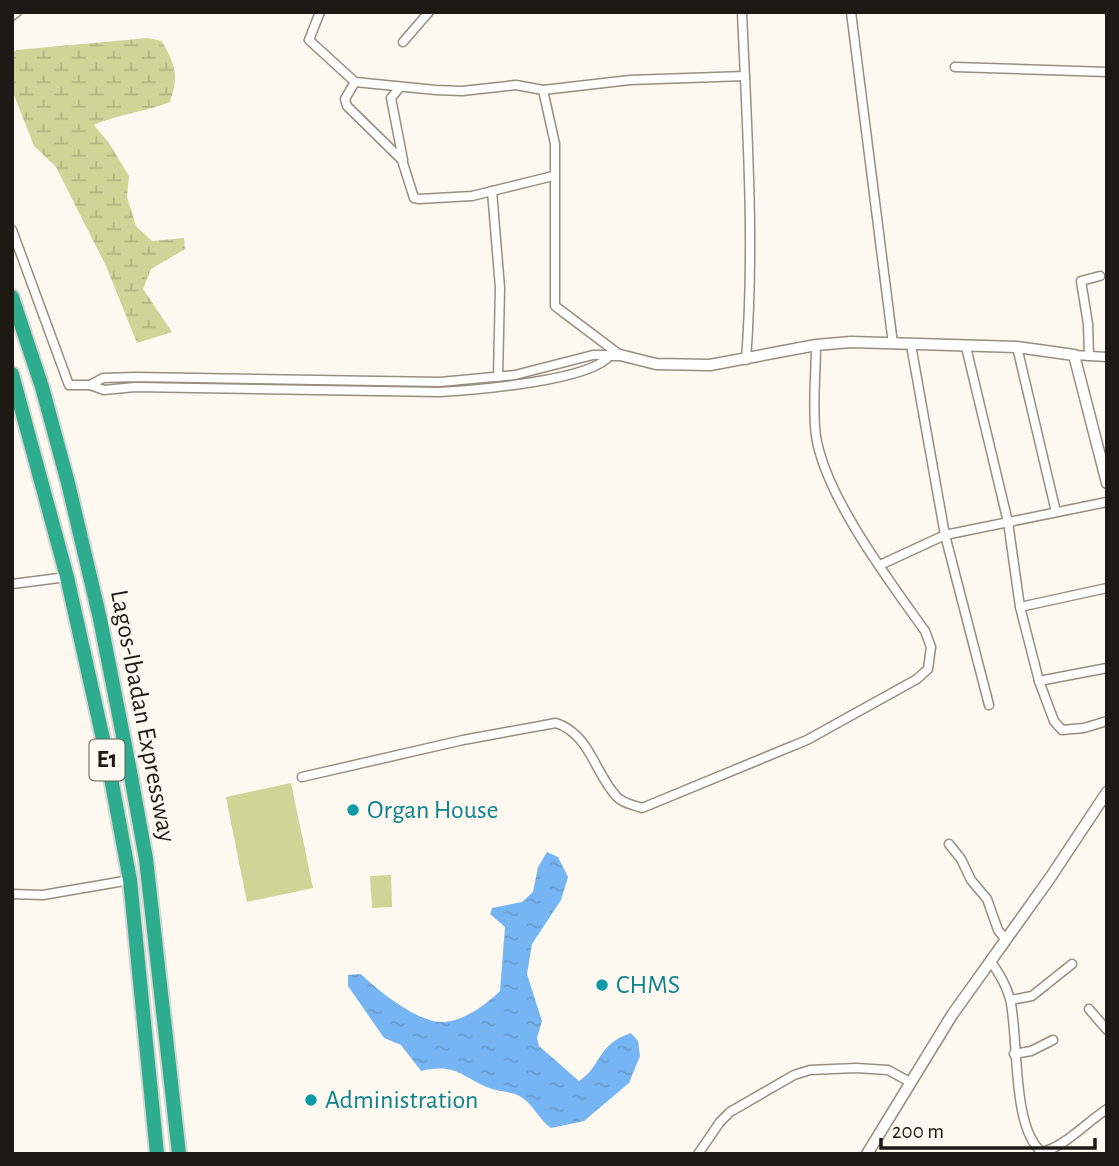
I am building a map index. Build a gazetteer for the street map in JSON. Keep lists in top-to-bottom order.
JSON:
{
  "streets": {
    "highway": ["Lagos-Ibadan Expressway", "E1"]
  },
  "places": ["Organ House", "CHMS", "Administration"],
  "scale_bar": "200 m"
}
